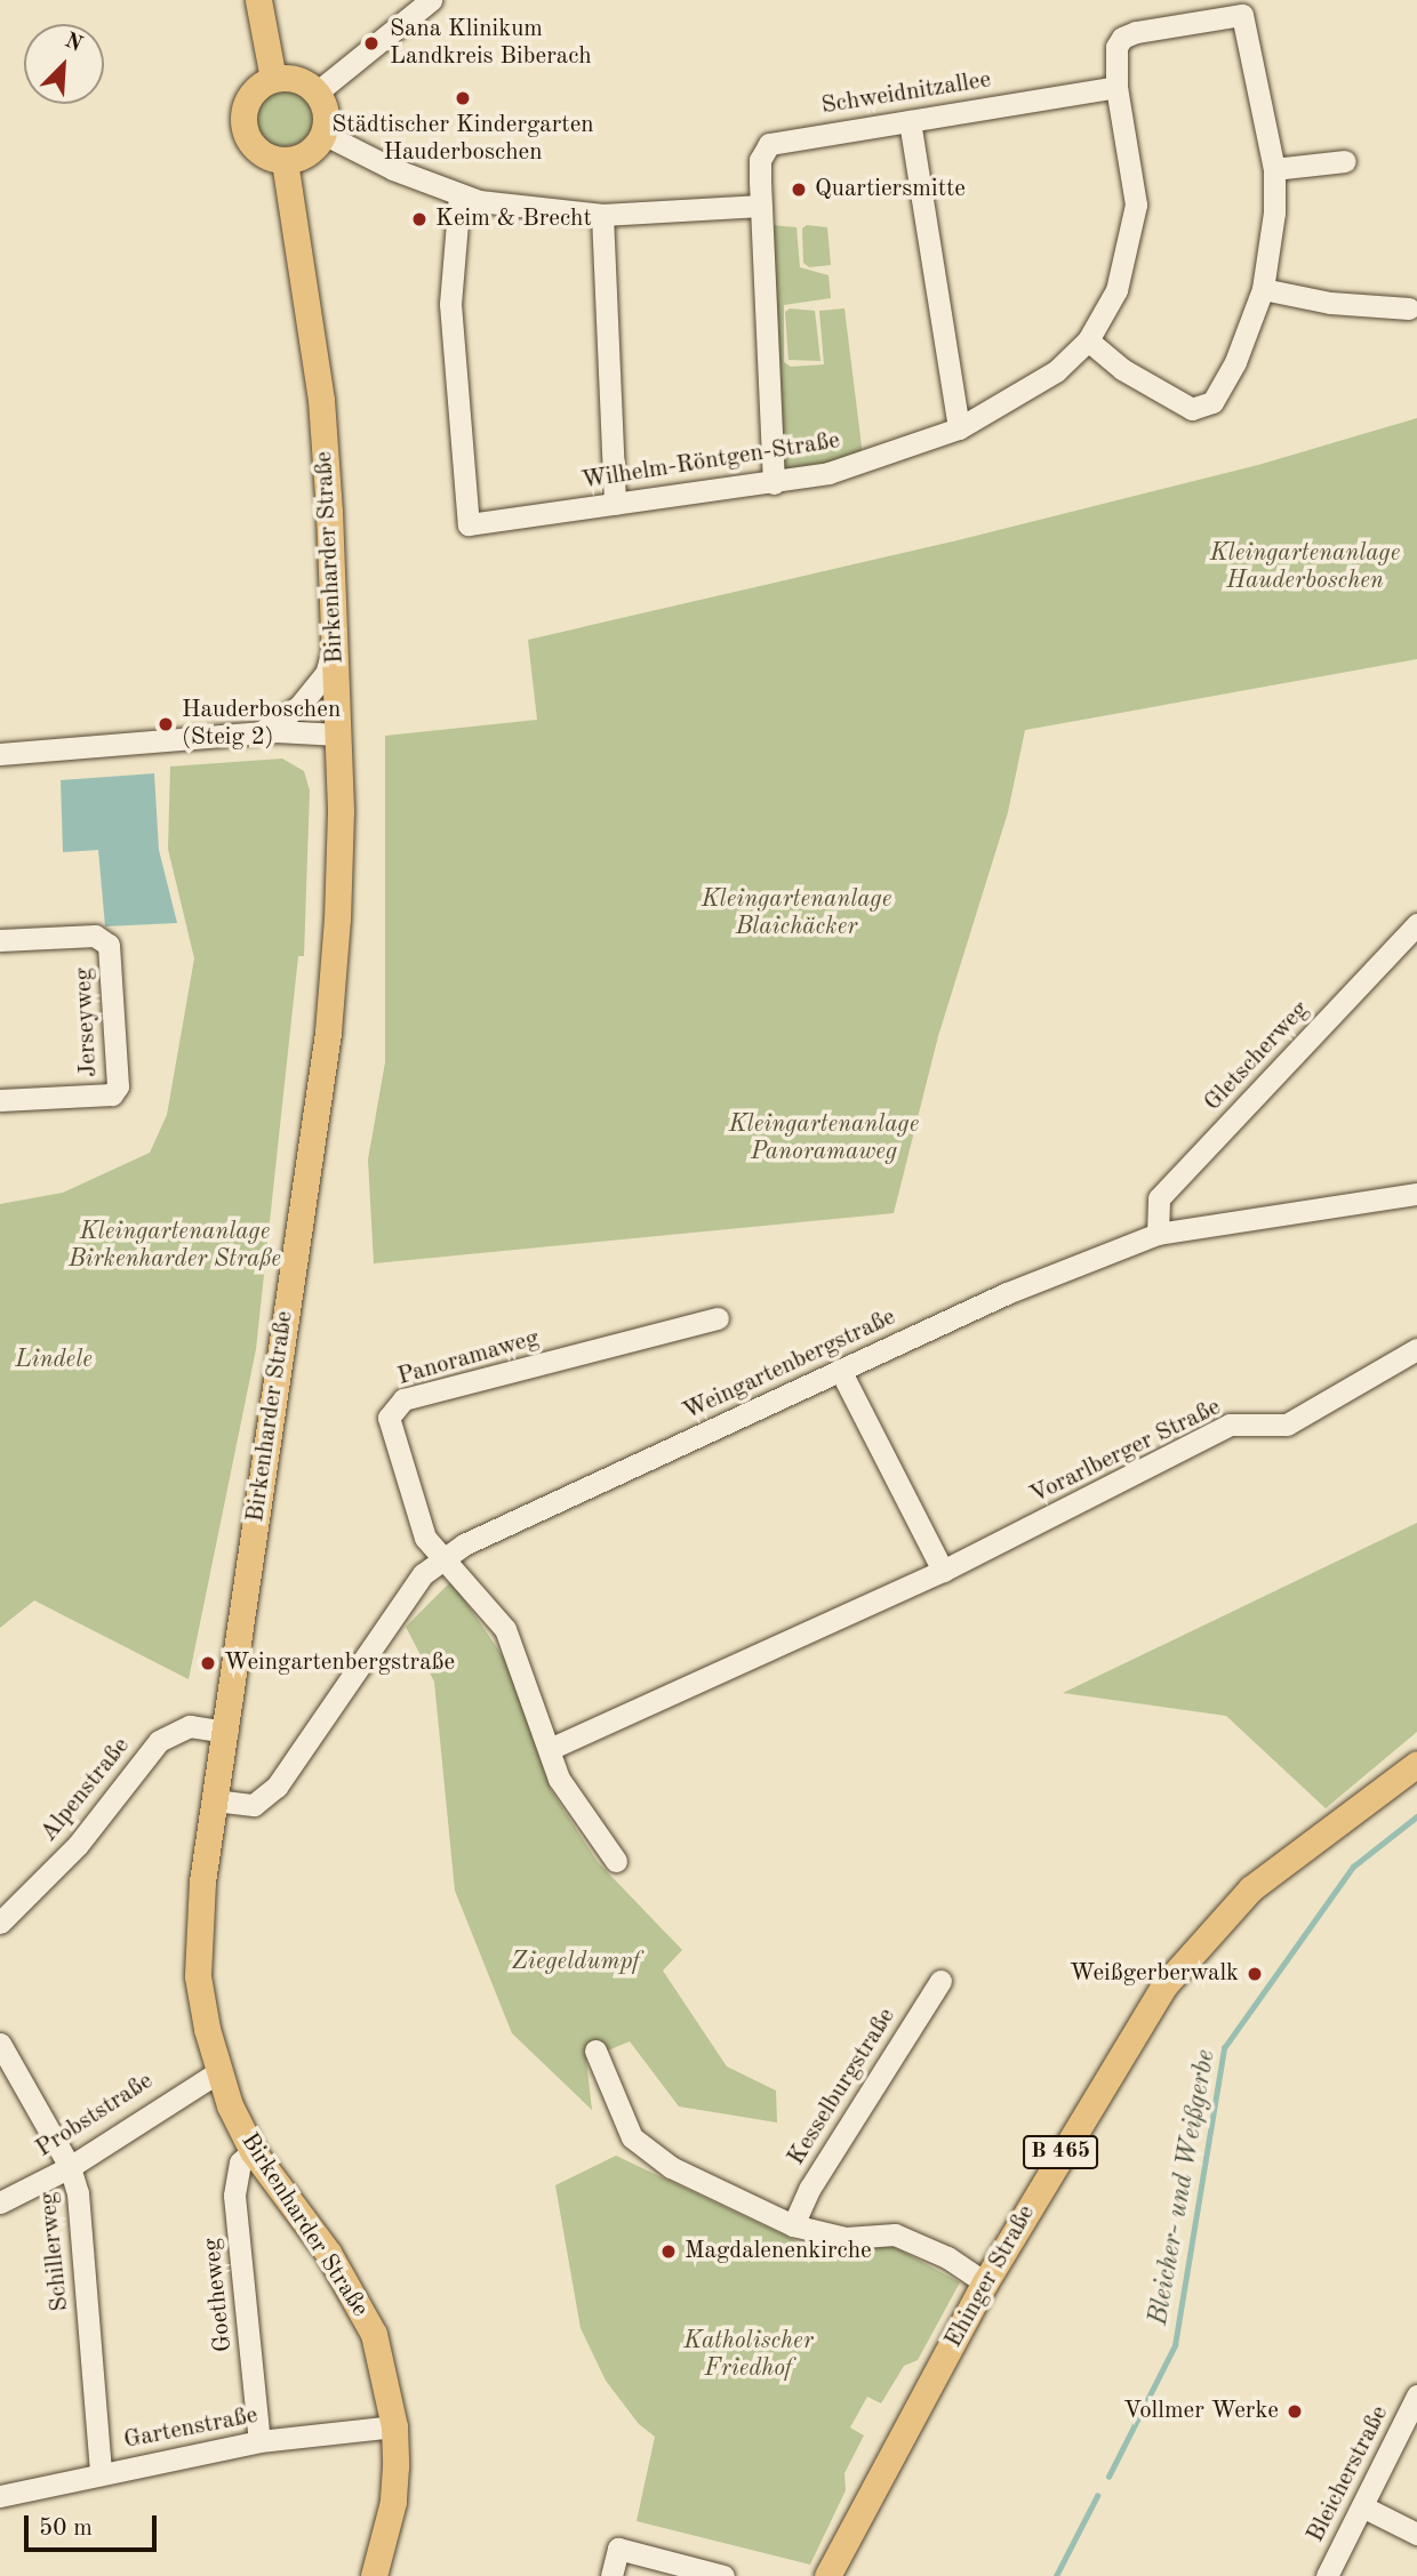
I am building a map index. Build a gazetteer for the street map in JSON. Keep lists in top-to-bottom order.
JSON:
{
  "streets": {
    "main road": ["Birkenharder Straße", "B 465", "Ehinger Straße"],
    "street": [
      "Schweidnitzallee",
      "Wilhelm-Röntgen-Straße",
      "Jerseyweg",
      "Gletscherweg",
      "Panoramaweg",
      "Weingartenbergstraße",
      "Vorarlberger Straße",
      "Alpenstraße",
      "Kesselburgstraße",
      "Probststraße",
      "Schillerweg",
      "Goetheweg",
      "Gartenstraße",
      "Bleicherstraße"
    ]
  },
  "crossings": [
    ["Schweidnitzallee", "Wilhelm-Röntgen-Straße"],
    ["Birkenharder Straße", "Weingartenbergstraße"],
    ["Birkenharder Straße", "Alpenstraße"],
    ["Birkenharder Straße", "Probststraße"],
    ["Birkenharder Straße", "Goetheweg"],
    ["Birkenharder Straße", "Gartenstraße"],
    ["Gletscherweg", "Weingartenbergstraße"],
    ["Panoramaweg", "Weingartenbergstraße"],
    ["Probststraße", "Schillerweg"],
    ["Schillerweg", "Gartenstraße"],
    ["Goetheweg", "Gartenstraße"]
  ],
  "water": ["Bleicher- und Weißgerbe"],
  "parks": [
    "Kleingartenanlage Hauderboschen",
    "Kleingartenanlage Blaichäcker",
    "Kleingartenanlage Panoramaweg",
    "Kleingartenanlage Birkenharder Straße",
    "Lindele",
    "Ziegeldumpf",
    "Katholischer Friedhof"
  ],
  "places": [
    "Sana Klinikum Landkreis Biberach",
    "Städtischer Kindergarten Hauderboschen",
    "Quartiersmitte",
    "Keim & Brecht",
    "Hauderboschen (Steig 2)",
    "Weingartenbergstraße",
    "Weißgerberwalk",
    "Magdalenenkirche",
    "Vollmer Werke"
  ],
  "scale_bar": "50 m",
  "north": "top right"
}
